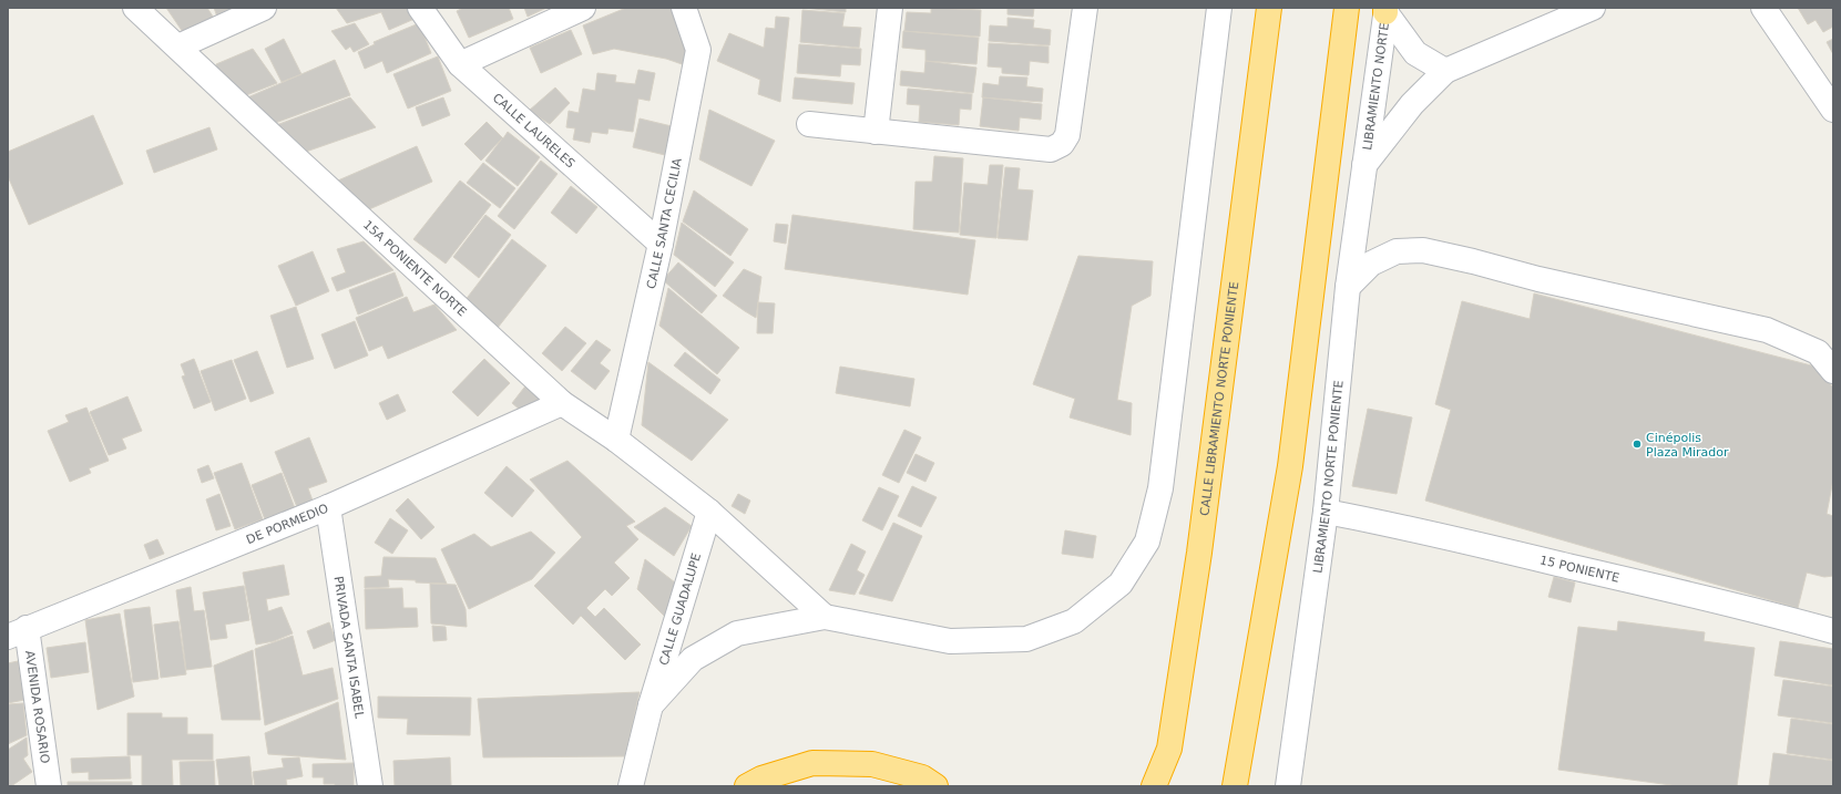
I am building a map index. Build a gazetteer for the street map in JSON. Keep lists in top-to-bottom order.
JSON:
{
  "streets": {
    "highway": ["CALLE LIBRAMIENTO NORTE PONIENTE"],
    "street": [
      "LIBRAMIENTO NORTE",
      "CALLE LAURELES",
      "CALLE SANTA CECILIA",
      "15A PONIENTE NORTE",
      "LIBRAMIENTO NORTE PONIENTE",
      "DE PORMEDIO",
      "15 PONIENTE",
      "CALLE GUADALUPE",
      "PRIVADA SANTA ISABEL",
      "AVENIDA ROSARIO"
    ]
  },
  "crossings": [
    ["LIBRAMIENTO NORTE", "LIBRAMIENTO NORTE PONIENTE"],
    ["CALLE LAURELES", "CALLE SANTA CECILIA"],
    ["CALLE SANTA CECILIA", "15A PONIENTE NORTE"],
    ["15A PONIENTE NORTE", "DE PORMEDIO"],
    ["15A PONIENTE NORTE", "CALLE GUADALUPE"],
    ["LIBRAMIENTO NORTE PONIENTE", "15 PONIENTE"],
    ["DE PORMEDIO", "PRIVADA SANTA ISABEL"],
    ["DE PORMEDIO", "AVENIDA ROSARIO"]
  ],
  "places": ["Cinépolis Plaza Mirador"]
}
